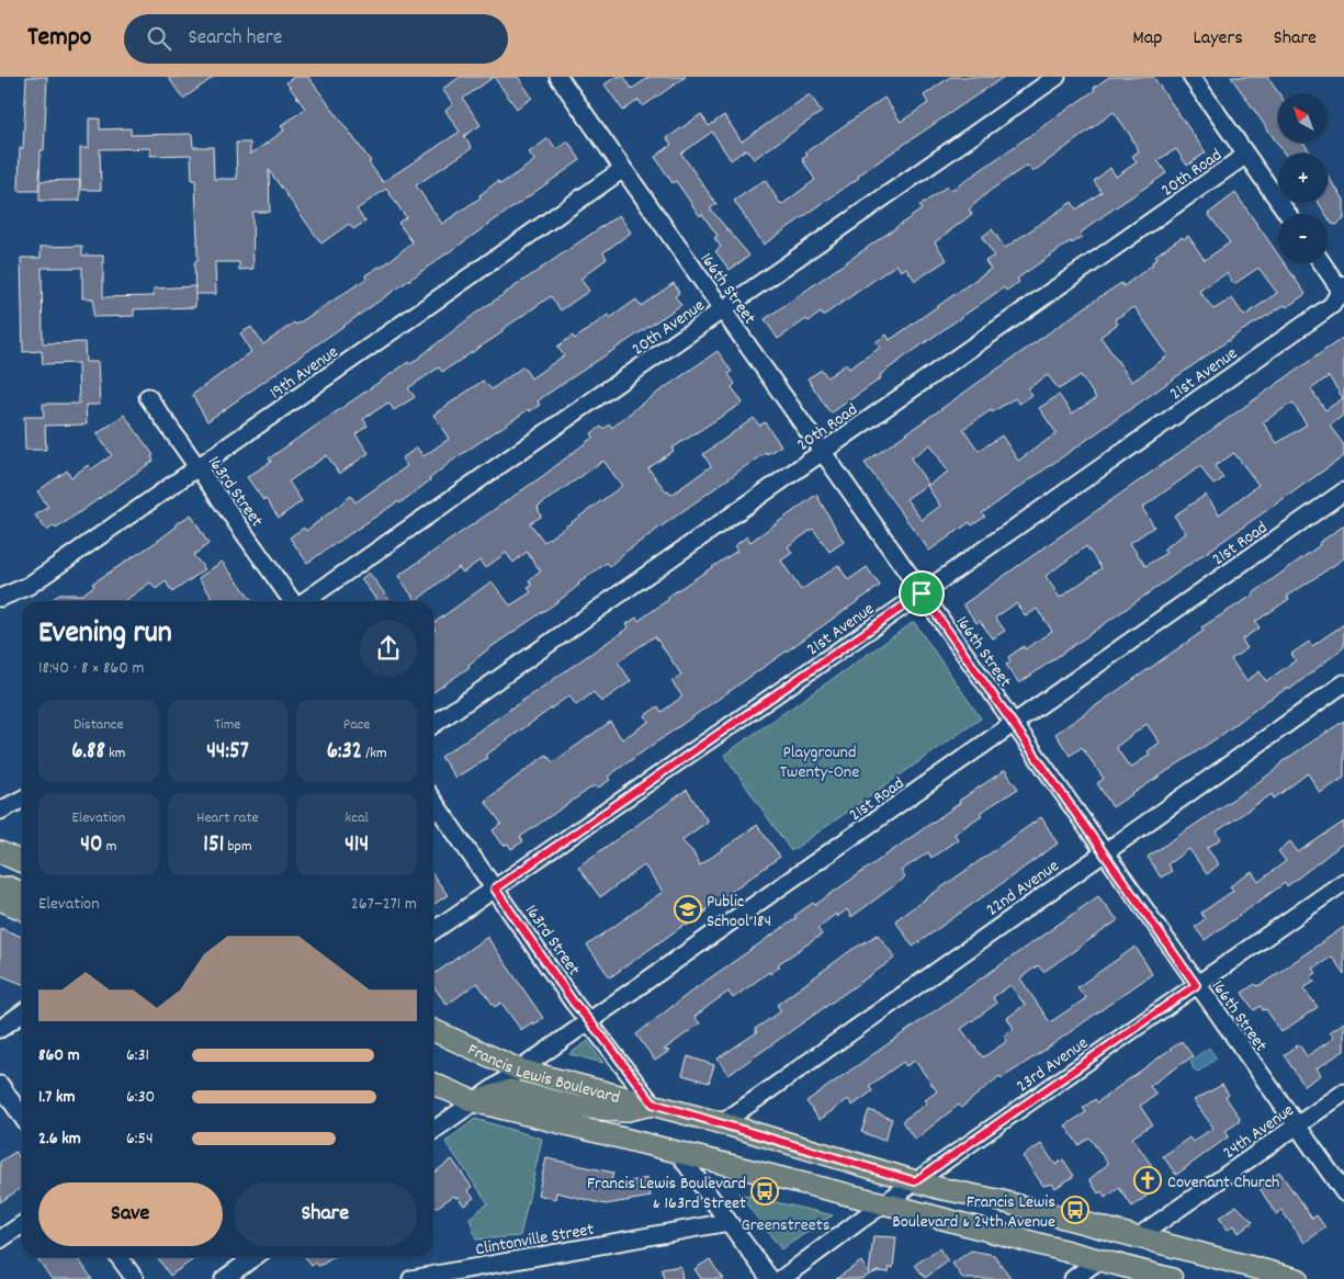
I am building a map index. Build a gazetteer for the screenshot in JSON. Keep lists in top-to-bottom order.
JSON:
{
  "streets": {
    "main road": ["Francis Lewis Boulevard"],
    "street": [
      "20th Road",
      "166th Street",
      "20th Avenue",
      "19th Avenue",
      "21st Avenue",
      "163rd Street",
      "21st Road",
      "22nd Avenue",
      "23rd Avenue",
      "24th Avenue",
      "Clintonville Street"
    ]
  },
  "crossings": [
    ["20th Road", "166th Street"],
    ["166th Street", "20th Avenue"],
    ["166th Street", "19th Avenue"],
    ["166th Street", "21st Avenue"],
    ["166th Street", "21st Road"],
    ["166th Street", "22nd Avenue"],
    ["166th Street", "23rd Avenue"],
    ["166th Street", "24th Avenue"],
    ["19th Avenue", "163rd Street"],
    ["21st Avenue", "163rd Street"],
    ["163rd Street", "21st Road"],
    ["163rd Street", "Francis Lewis Boulevard"],
    ["21st Road", "Francis Lewis Boulevard"],
    ["22nd Avenue", "Francis Lewis Boulevard"],
    ["23rd Avenue", "Francis Lewis Boulevard"],
    ["Francis Lewis Boulevard", "24th Avenue"]
  ],
  "parks": ["Playground Twenty-One", "Greenstreets"],
  "places": {
    "school or university": ["Public School 184"],
    "church": ["Covenant Church"],
    "bus stop": ["Francis Lewis Boulevard & 163rd Street", "Francis Lewis Boulevard & 24th Avenue"]
  },
  "north": "top left",
  "page": {
    "header": "Tempo",
    "search": "Search here",
    "nav": ["Map", "Layers", "Share"],
    "map_buttons": ["+", "−"],
    "heading": ["Evening run", "18:40 · 8 × 860 m"],
    "stats": [
      ["Distance", "6.88 km"],
      ["Time", "44:57"],
      ["Pace", "6:32 /km"],
      ["Elevation", "40 m"],
      ["Heart rate", "151 bpm"],
      ["kcal", "414"]
    ],
    "chart": ["Elevation", "267–271 m"],
    "list": [
      {
        "name": "860 m",
        "note": "6:31"
      },
      {
        "name": "1.7 km",
        "note": "6:30"
      },
      {
        "name": "2.6 km",
        "note": "6:54"
      }
    ],
    "buttons": ["Save", "Share"]
  }
}
